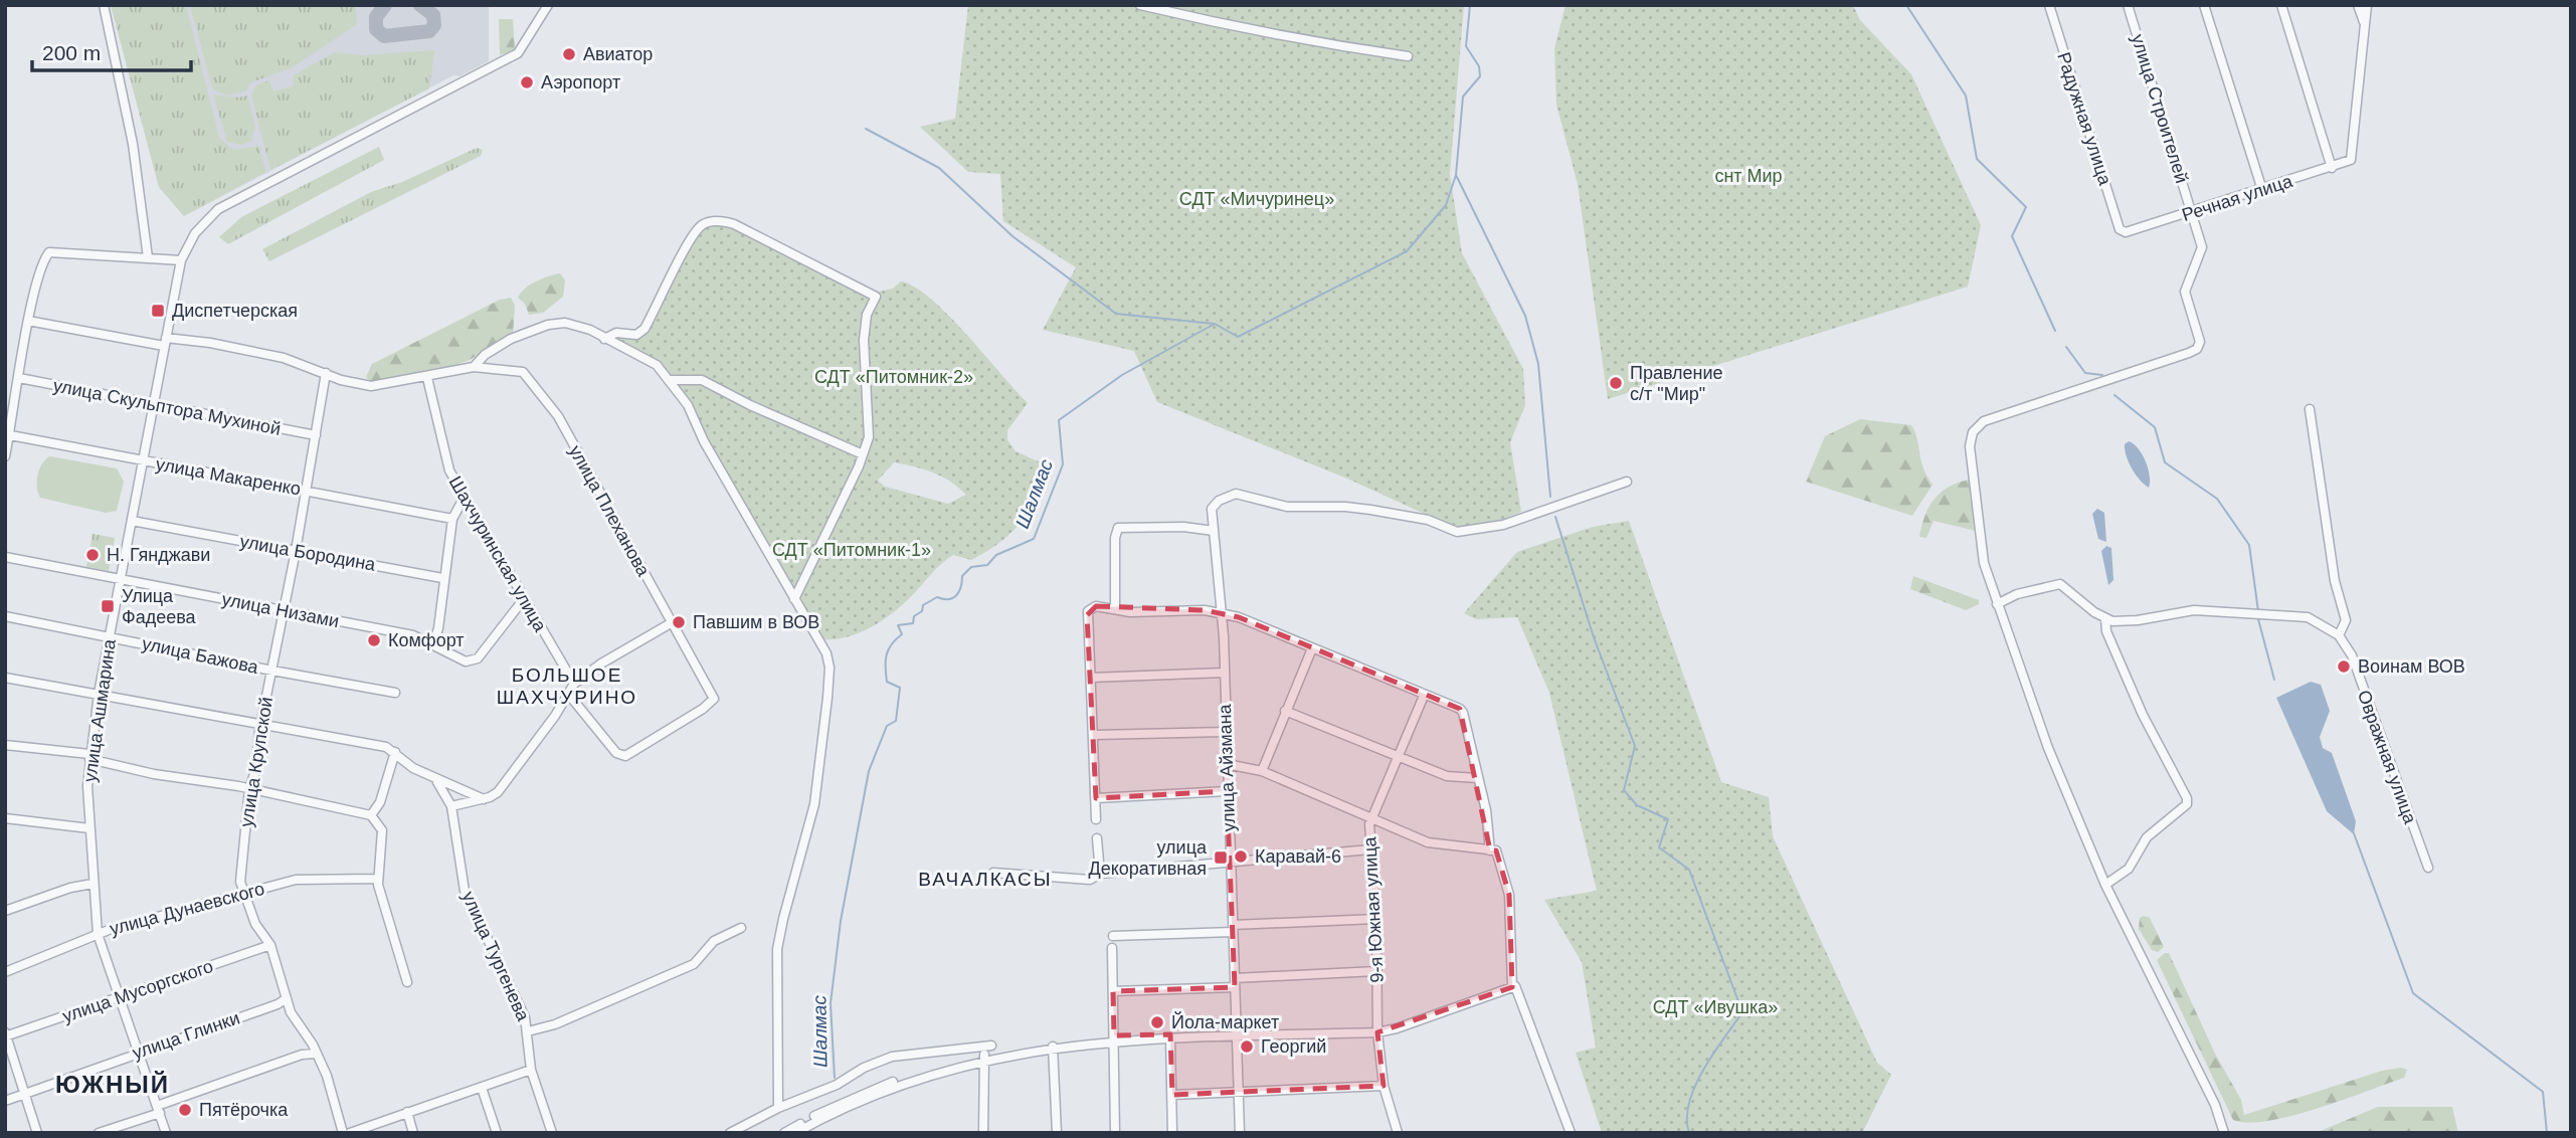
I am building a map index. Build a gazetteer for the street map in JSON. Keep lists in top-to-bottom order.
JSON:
{
  "streets": {
    "street": [
      "улица Строителей",
      "Радужная улица",
      "Речная улица",
      "улица Скульптора Мухиной",
      "улица Макаренко",
      "улица Плеханова",
      "улица Бородина",
      "Шахчуринская улица",
      "улица Низами",
      "улица Бажова",
      "улица Ашмарина",
      "Овражная улица",
      "улица Крупской",
      "улица Айзмана",
      "улица Дунаевского",
      "9-я Южная улица",
      "улица Тургенева",
      "улица Мусоргского",
      "улица Глинки"
    ]
  },
  "crossings": [
    ["улица Строителей", "Речная улица"],
    ["Радужная улица", "Речная улица"],
    ["улица Скульптора Мухиной", "улица Ашмарина"],
    ["улица Скульптора Мухиной", "улица Крупской"],
    ["улица Макаренко", "улица Ашмарина"],
    ["улица Макаренко", "улица Крупской"],
    ["улица Бородина", "улица Ашмарина"],
    ["улица Бородина", "улица Крупской"],
    ["Шахчуринская улица", "улица Низами"],
    ["улица Низами", "улица Ашмарина"],
    ["улица Низами", "улица Крупской"],
    ["улица Бажова", "улица Ашмарина"],
    ["улица Бажова", "улица Крупской"],
    ["улица Ашмарина", "улица Дунаевского"],
    ["улица Ашмарина", "улица Мусоргского"],
    ["улица Ашмарина", "улица Глинки"],
    ["улица Крупской", "улица Дунаевского"],
    ["улица Крупской", "улица Мусоргского"],
    ["улица Крупской", "улица Глинки"]
  ],
  "districts": ["БОЛЬШОЕ ШАХЧУРИНО", "ВАЧАЛКАСЫ", "ЮЖНЫЙ"],
  "water": ["Шалмас"],
  "parks": [
    "снт Мир",
    "СДТ «Мичуринец»",
    "СДТ «Питомник-2»",
    "СДТ «Питомник-1»",
    "СДТ «Ивушка»"
  ],
  "places": {
    "other": [
      "Авиатор",
      "Аэропорт",
      "Правление с/т \"Мир\"",
      "Н. Гянджави",
      "Павшим в ВОВ",
      "Комфорт",
      "Воинам ВОВ",
      "Каравай-6",
      "Йола-маркет",
      "Георгий",
      "Пятёрочка"
    ],
    "transit": ["Диспетчерская", "Улица Фадеева", "улица Декоративная"]
  },
  "scale_bar": "200 m"
}
